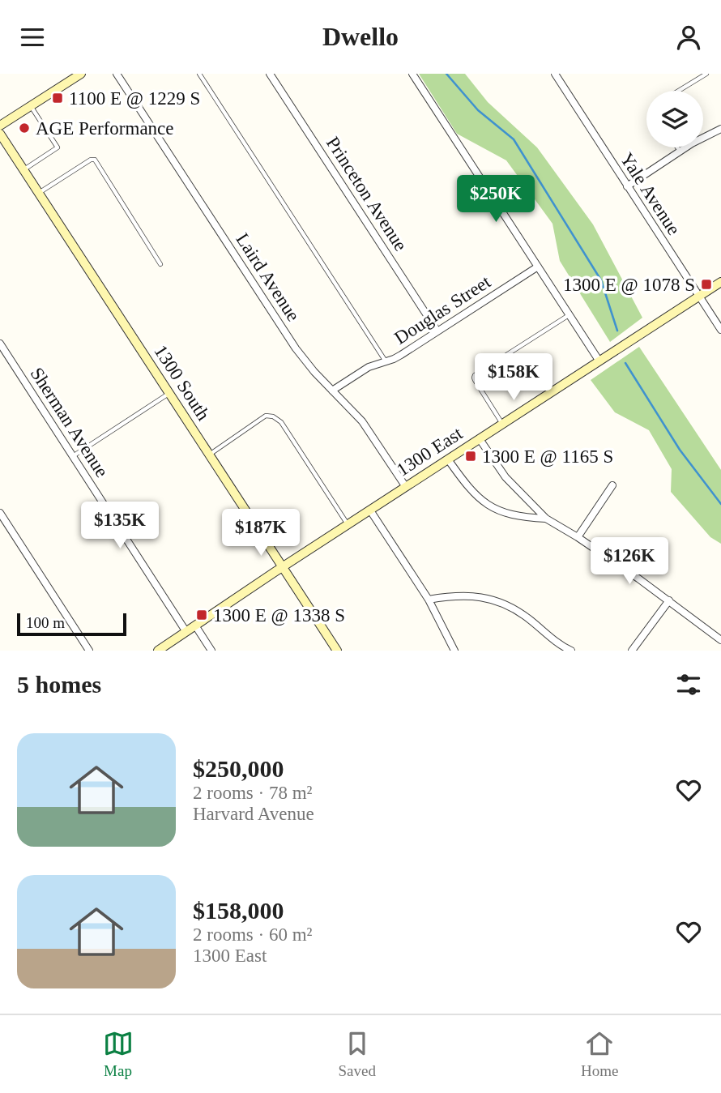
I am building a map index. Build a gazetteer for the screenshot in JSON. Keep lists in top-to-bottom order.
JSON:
{
  "streets": {
    "street": [
      "Princeton Avenue",
      "Yale Avenue",
      "Laird Avenue",
      "Douglas Street",
      "1300 South",
      "Sherman Avenue",
      "1300 East"
    ]
  },
  "crossings": [
    ["Princeton Avenue", "Douglas Street"],
    ["Yale Avenue", "1300 East"],
    ["Laird Avenue", "Douglas Street"],
    ["Laird Avenue", "1300 East"],
    ["1300 South", "1300 East"],
    ["Sherman Avenue", "1300 East"]
  ],
  "places": {
    "transit": [
      "1100 E @ 1229 S",
      "1300 E @ 1078 S",
      "1300 E @ 1165 S",
      "1300 E @ 1338 S"
    ],
    "other": ["AGE Performance"]
  },
  "scale_bar": "100 m",
  "page": {
    "header": "Dwello",
    "price": [
      "$250K",
      "$158K",
      "$135K",
      "$187K",
      "$126K"
    ],
    "scale": "100 m",
    "heading": "5 homes",
    "list": [
      {
        "name": "$250,000",
        "note": "2 rooms · 78 m² · Harvard Avenue"
      },
      {
        "name": "$158,000",
        "note": "2 rooms · 60 m² · 1300 East"
      }
    ],
    "tabs": ["Map", "Saved", "Home"]
  }
}
